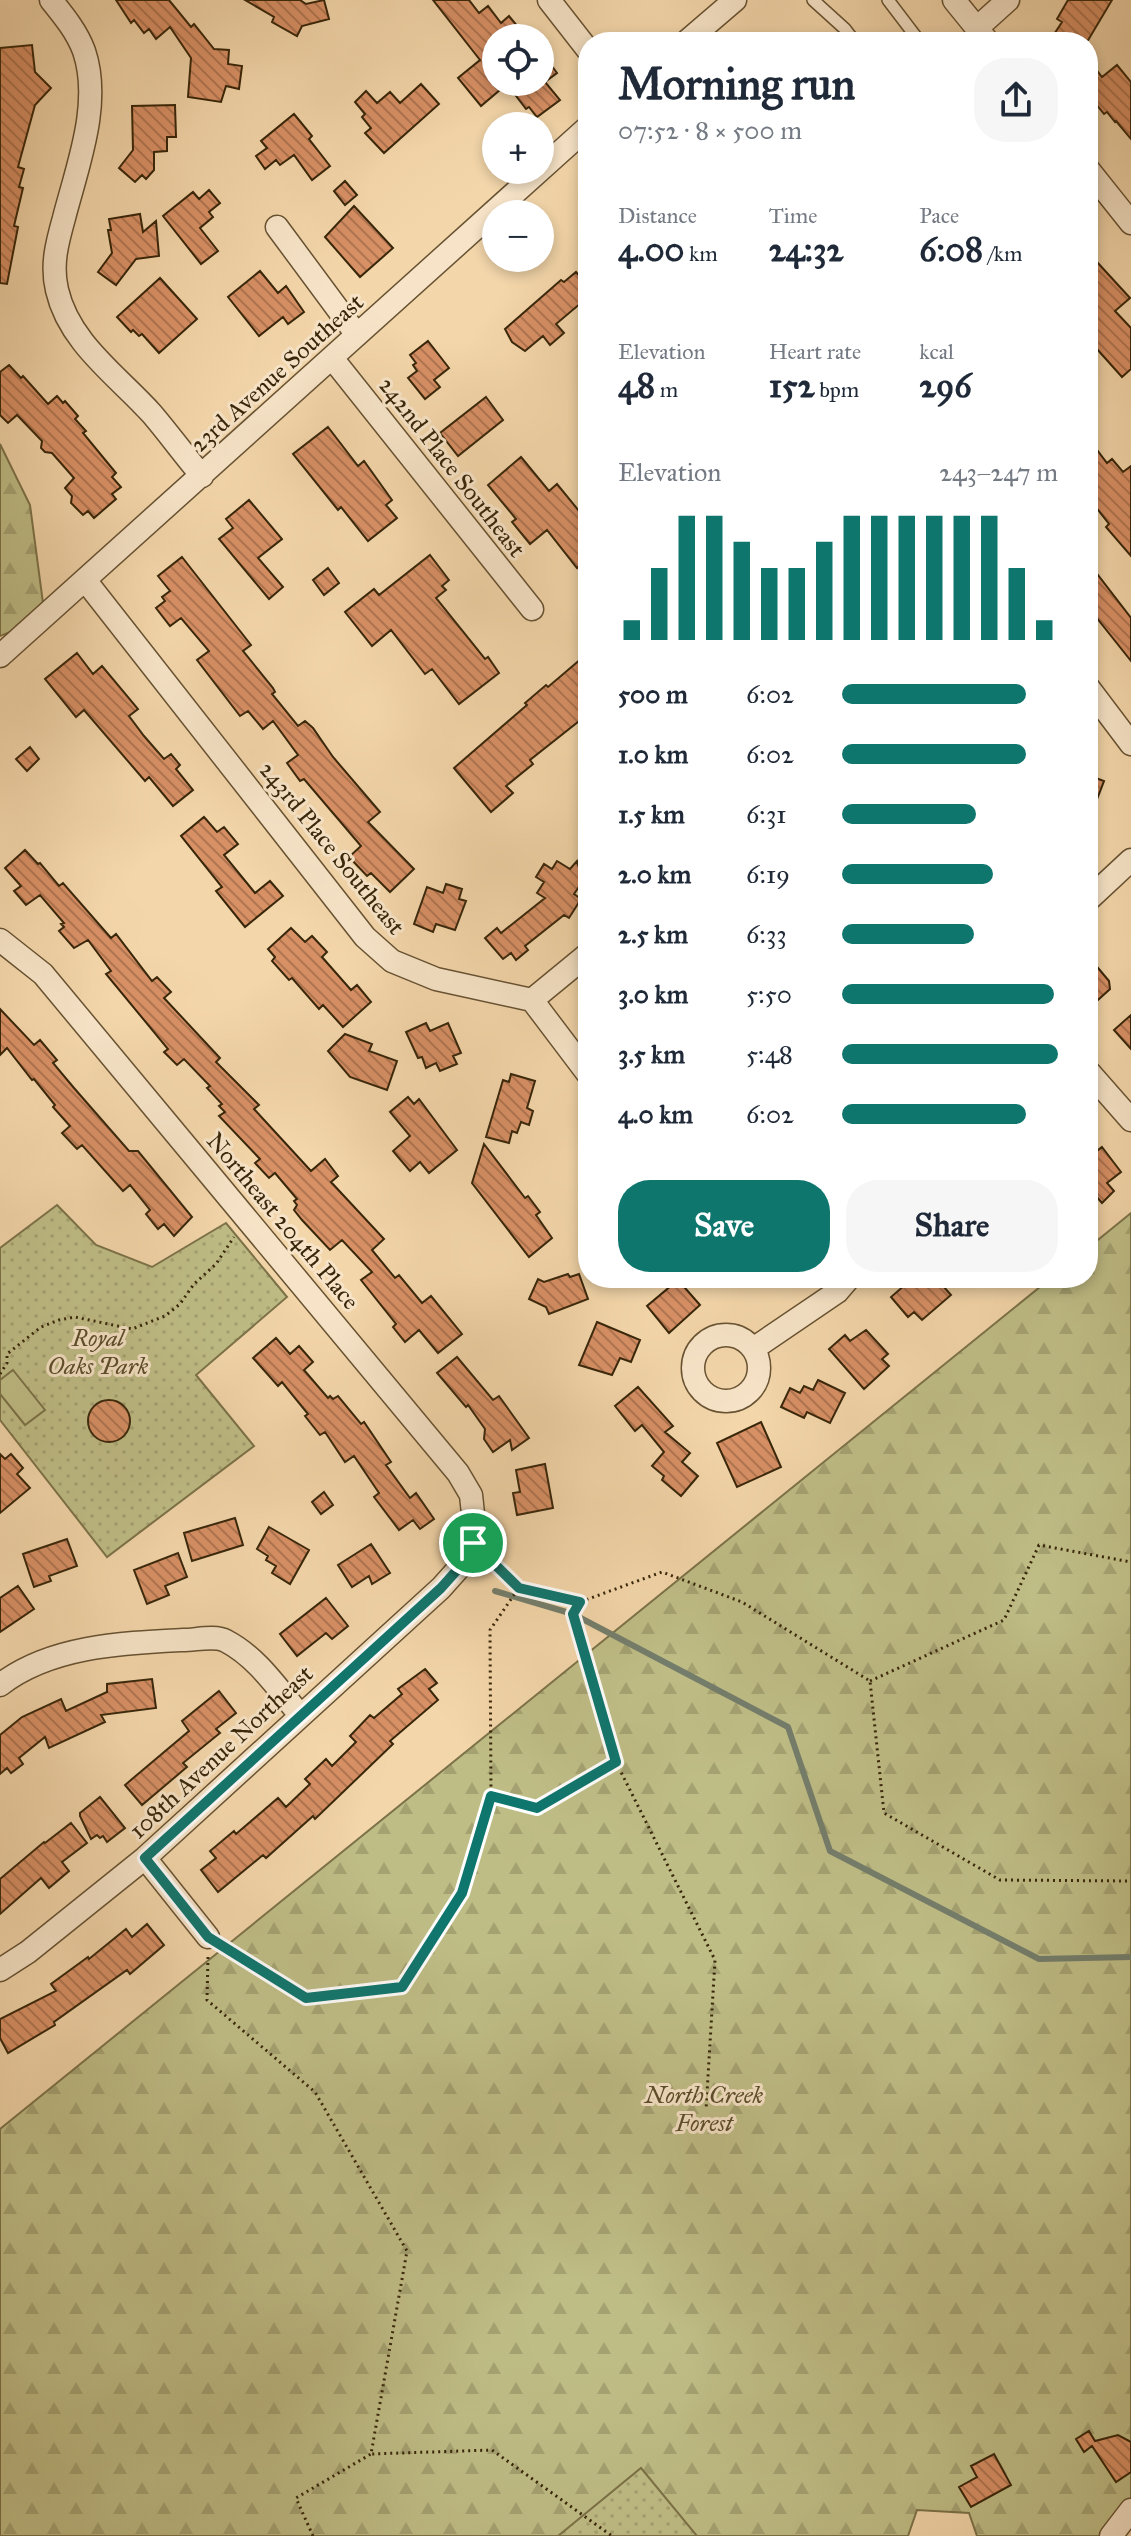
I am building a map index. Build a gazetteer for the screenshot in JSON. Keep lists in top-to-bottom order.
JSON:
{
  "streets": {
    "street": [
      "23rd Avenue Southeast",
      "242nd Place Southeast",
      "243rd Place Southeast",
      "Northeast 204th Place",
      "108th Avenue Northeast"
    ]
  },
  "crossings": [
    ["23rd Avenue Southeast", "242nd Place Southeast"],
    ["23rd Avenue Southeast", "243rd Place Southeast"],
    ["Northeast 204th Place", "108th Avenue Northeast"]
  ],
  "parks": ["Royal Oaks Park", "North Creek Forest"],
  "page": {
    "map_buttons": ["+", "−"],
    "heading": ["Morning run", "07:52 · 8 × 500 m"],
    "stats": [
      ["Distance", "4.00 km"],
      ["Time", "24:32"],
      ["Pace", "6:08 /km"],
      ["Elevation", "48 m"],
      ["Heart rate", "152 bpm"],
      ["kcal", "296"]
    ],
    "chart": ["Elevation", "243–247 m"],
    "list": [
      {
        "name": "500 m",
        "note": "6:02"
      },
      {
        "name": "1.0 km",
        "note": "6:02"
      },
      {
        "name": "1.5 km",
        "note": "6:31"
      },
      {
        "name": "2.0 km",
        "note": "6:19"
      },
      {
        "name": "2.5 km",
        "note": "6:33"
      },
      {
        "name": "3.0 km",
        "note": "5:50"
      },
      {
        "name": "3.5 km",
        "note": "5:48"
      },
      {
        "name": "4.0 km",
        "note": "6:02"
      }
    ],
    "buttons": ["Save", "Share"]
  }
}
